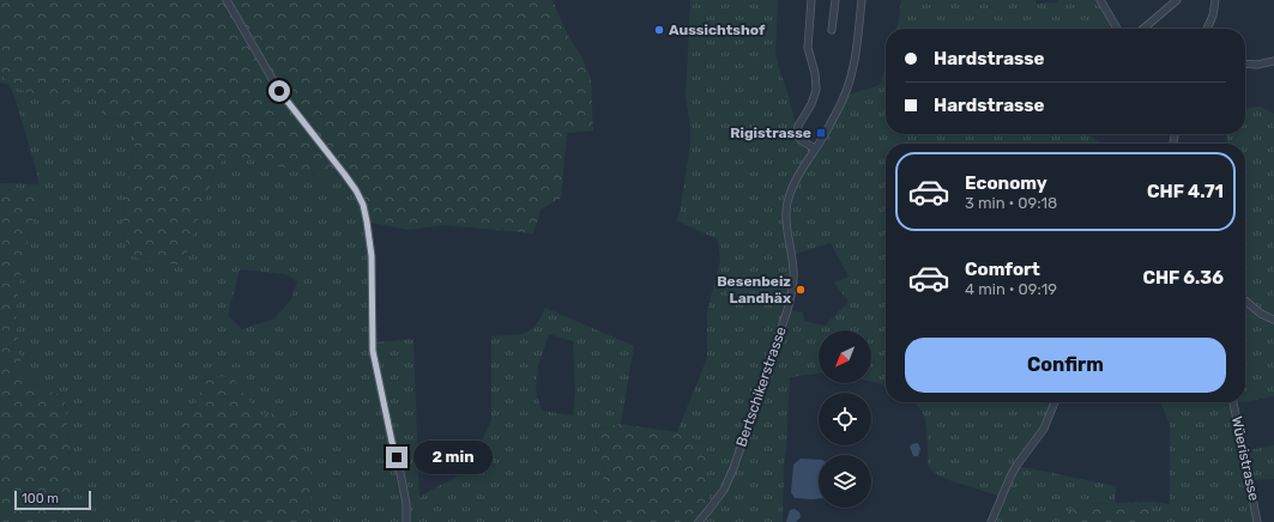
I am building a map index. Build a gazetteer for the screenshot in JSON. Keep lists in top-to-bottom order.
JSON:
{
  "streets": {
    "street": ["Bertschikerstrasse", "Wüeristrasse"]
  },
  "places": {
    "other": ["Aussichtshof", "Besenbeiz Landhäx"],
    "transit": ["Rigistrasse"]
  },
  "scale_bar": "100 m",
  "north": "bottom left",
  "page": {
    "banner": ["Hardstrasse", "Hardstrasse"],
    "list": [
      {
        "name": "Economy",
        "note": "3 min · 09:18",
        "value": "CHF 4.71"
      },
      {
        "name": "Comfort",
        "note": "4 min · 09:19",
        "value": "CHF 6.36"
      }
    ],
    "buttons": "Confirm",
    "bubble": "2 min",
    "scale": "100 m"
  }
}
